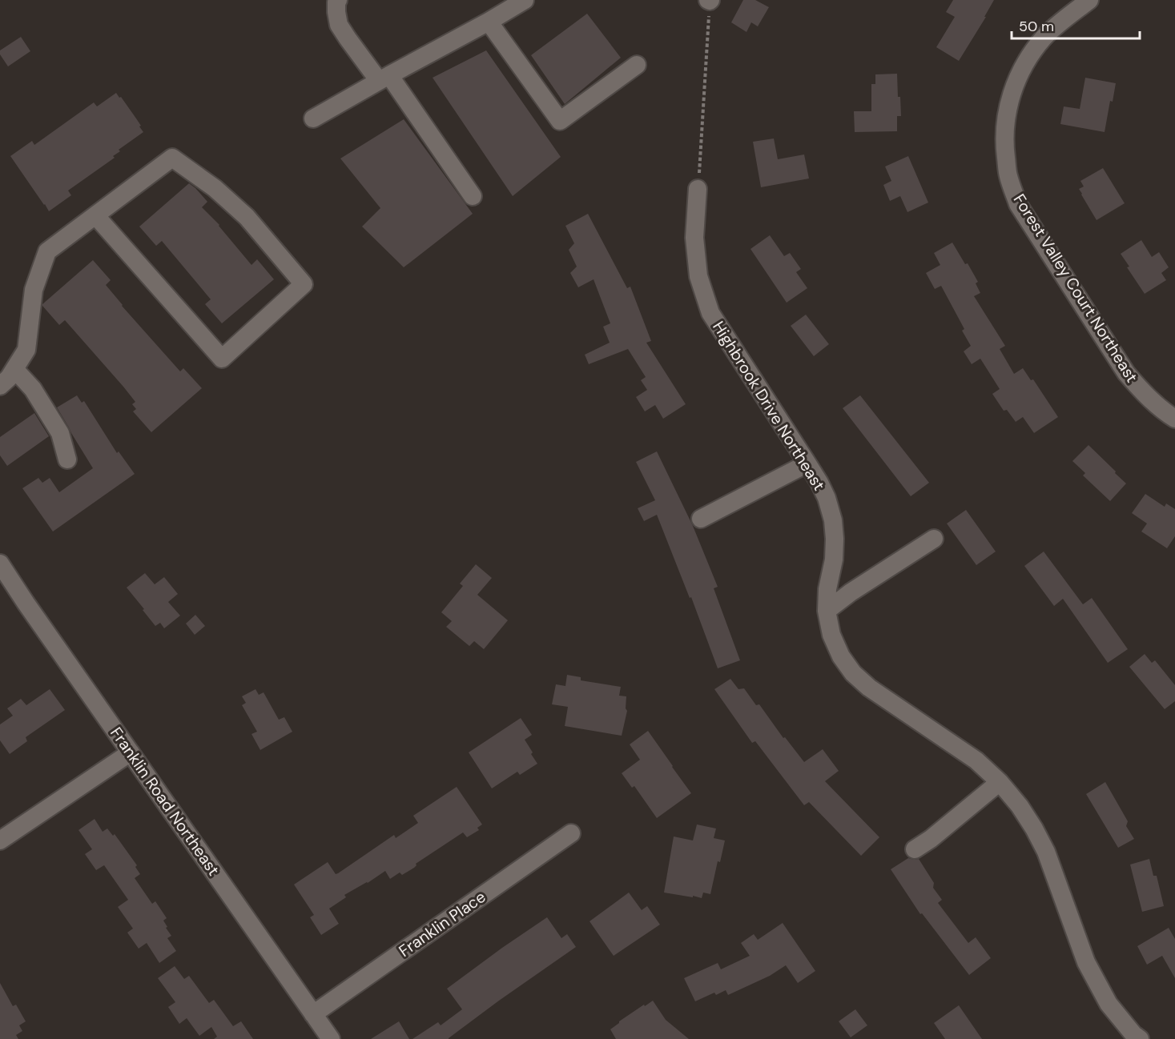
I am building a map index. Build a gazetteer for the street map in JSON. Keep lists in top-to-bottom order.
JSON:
{
  "streets": {
    "street": [
      "Forest Valley Court Northeast",
      "Highbrook Drive Northeast",
      "Franklin Road Northeast",
      "Franklin Place"
    ]
  },
  "crossings": [
    ["Franklin Road Northeast", "Franklin Place"]
  ],
  "scale_bar": "50 m"
}
